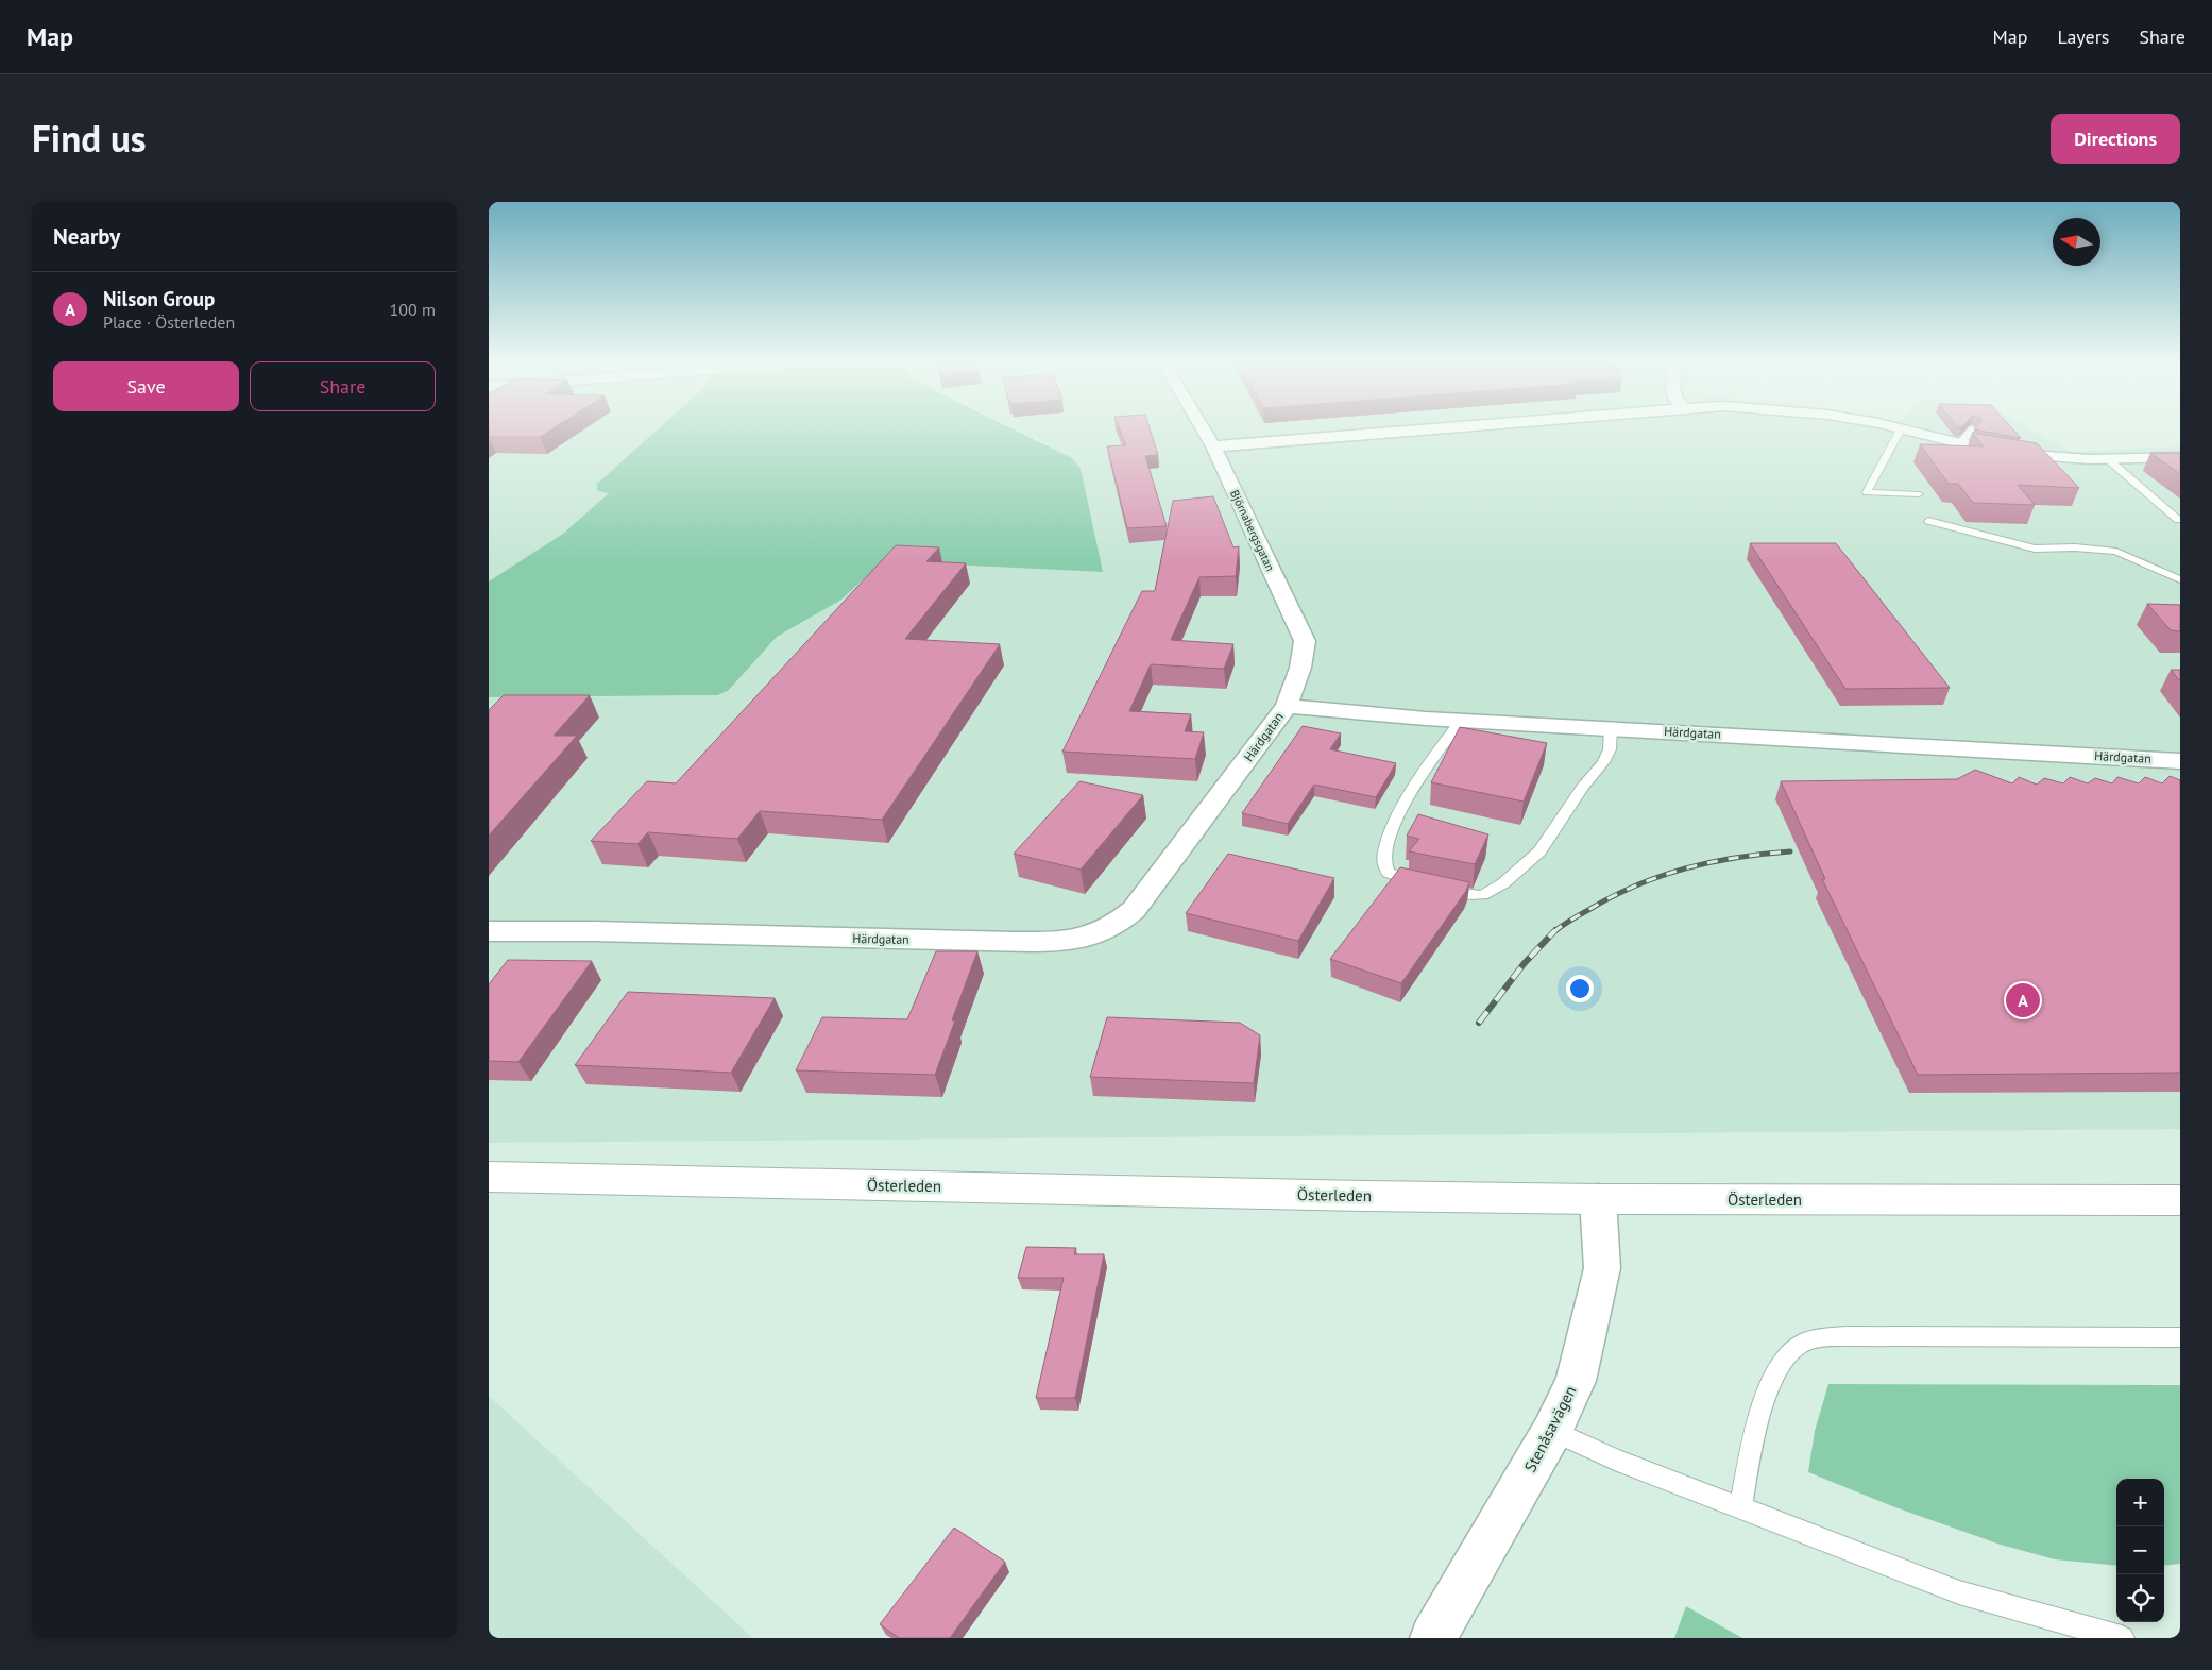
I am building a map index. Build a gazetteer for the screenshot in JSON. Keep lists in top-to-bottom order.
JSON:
{
  "streets": {
    "main road": ["Österleden"],
    "street": ["Björnabergsgatan", "Härdgatan", "Stenåsavägen"]
  },
  "crossings": [
    ["Björnabergsgatan", "Härdgatan"],
    ["Österleden", "Stenåsavägen"]
  ],
  "north": "left",
  "page": {
    "header": "Map",
    "nav": ["Map", "Layers", "Share"],
    "title": "Find us",
    "buttons": [
      "Directions",
      ["Save", "Share"]
    ],
    "heading": "Nearby",
    "list": [
      {
        "mark": "A",
        "name": "Nilson Group",
        "note": "Place · Österleden",
        "value": "100 m"
      }
    ],
    "pins": "A",
    "map_buttons": ["+", "−"]
  }
}
